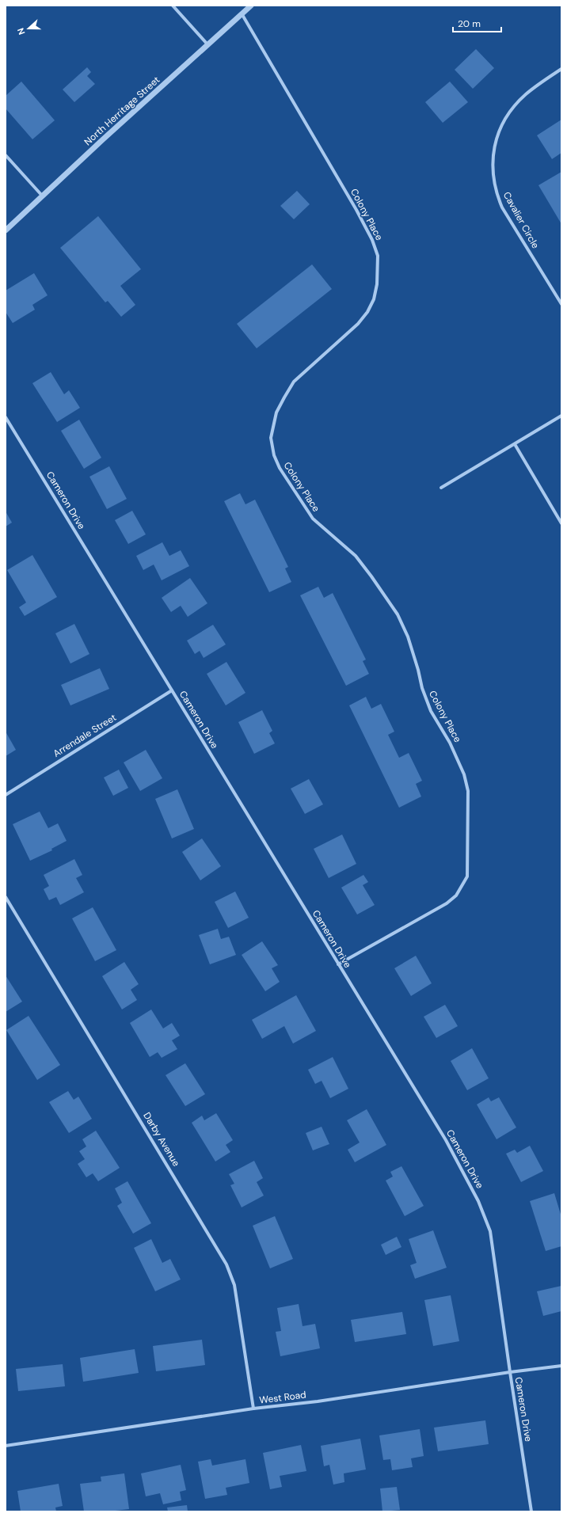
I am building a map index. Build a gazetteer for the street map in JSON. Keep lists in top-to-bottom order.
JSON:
{
  "streets": {
    "street": [
      "North Herritage Street",
      "Colony Place",
      "Cavalier Circle",
      "Cameron Drive",
      "Arrendale Street",
      "Darby Avenue",
      "West Road"
    ]
  },
  "crossings": [
    ["North Herritage Street", "Colony Place"],
    ["Colony Place", "Cameron Drive"],
    ["Cameron Drive", "Arrendale Street"],
    ["Cameron Drive", "West Road"],
    ["Darby Avenue", "West Road"]
  ],
  "scale_bar": "20 m",
  "north": "left"
}
